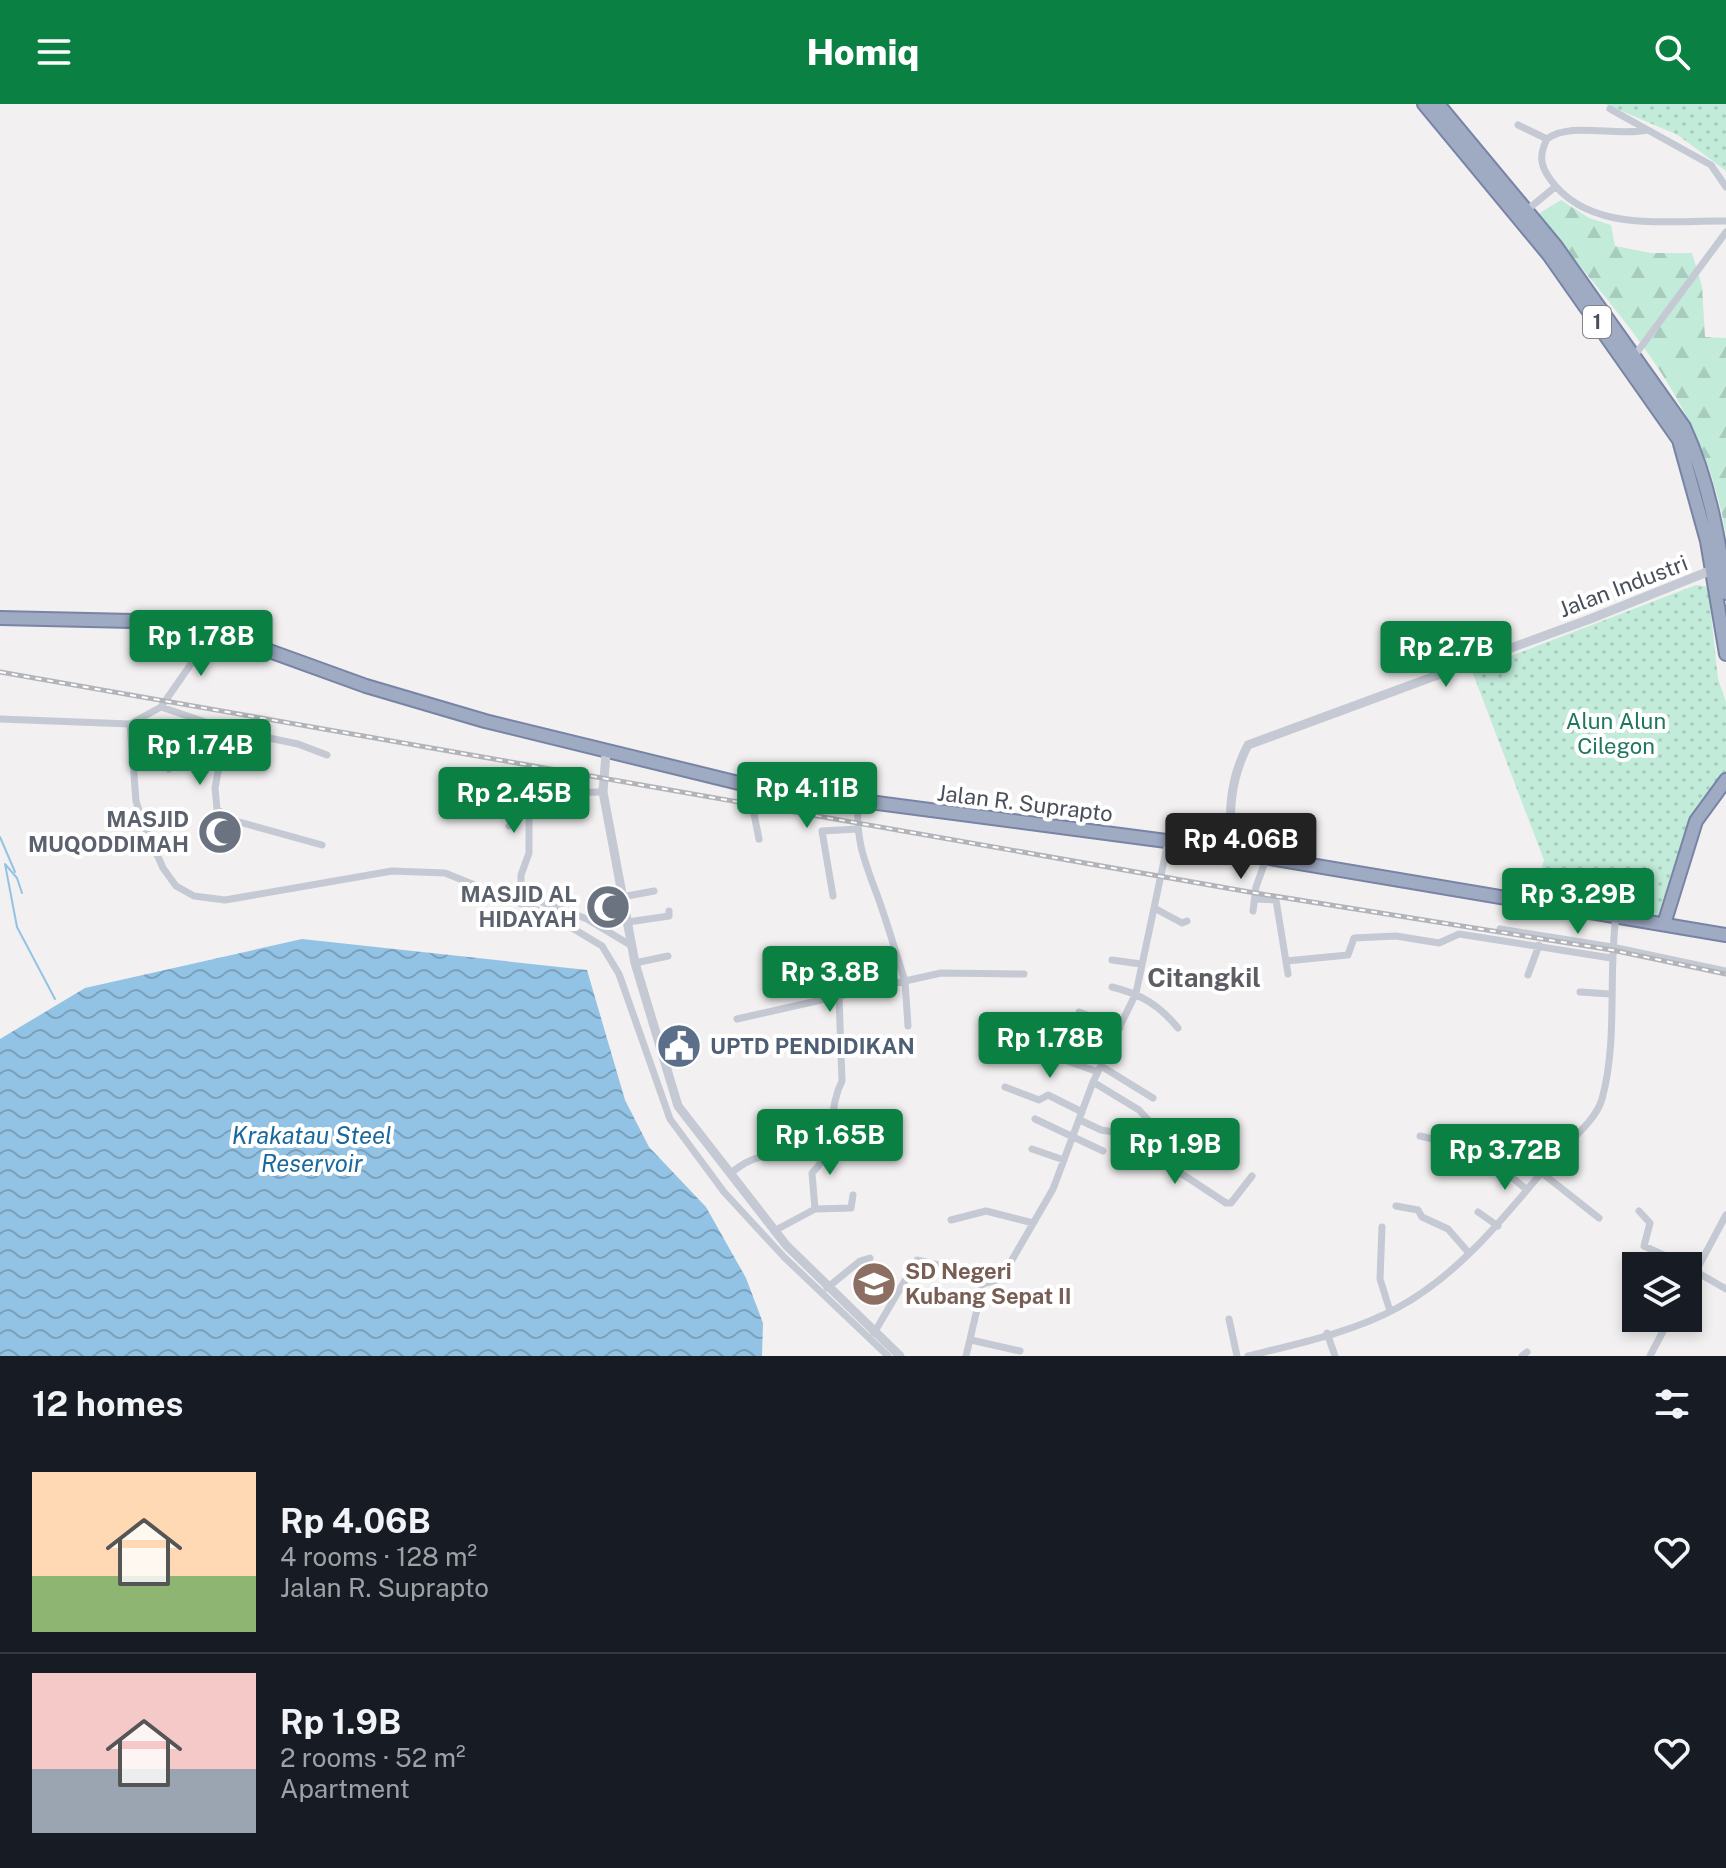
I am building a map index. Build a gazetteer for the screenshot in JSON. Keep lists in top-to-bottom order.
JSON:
{
  "streets": {
    "highway": ["1", "Jalan R. Suprapto"],
    "street": ["Jalan Industri"]
  },
  "crossings": [
    ["1", "Jalan Industri"],
    ["Jalan Industri", "Jalan R. Suprapto"]
  ],
  "districts": ["Citangkil"],
  "water": ["Krakatau Steel Reservoir"],
  "parks": ["Alun Alun Cilegon"],
  "places": {
    "mosque": ["MASJID MUQODDIMAH", "MASJID AL HIDAYAH"],
    "public building": ["UPTD PENDIDIKAN"],
    "school or university": ["SD Negeri Kubang Sepat II"]
  },
  "page": {
    "header": "Homiq",
    "price": [
      "Rp 1.78B",
      "Rp 2.7B",
      "Rp 1.74B",
      "Rp 4.11B",
      "Rp 2.45B",
      "Rp 4.06B",
      "Rp 3.29B",
      "Rp 3.8B",
      "Rp 1.78B",
      "Rp 1.65B",
      "Rp 1.9B",
      "Rp 3.72B"
    ],
    "heading": "12 homes",
    "list": [
      {
        "name": "Rp 4.06B",
        "note": "4 rooms · 128 m² · Jalan R. Suprapto"
      },
      {
        "name": "Rp 1.9B",
        "note": "2 rooms · 52 m² · Apartment"
      }
    ]
  }
}
